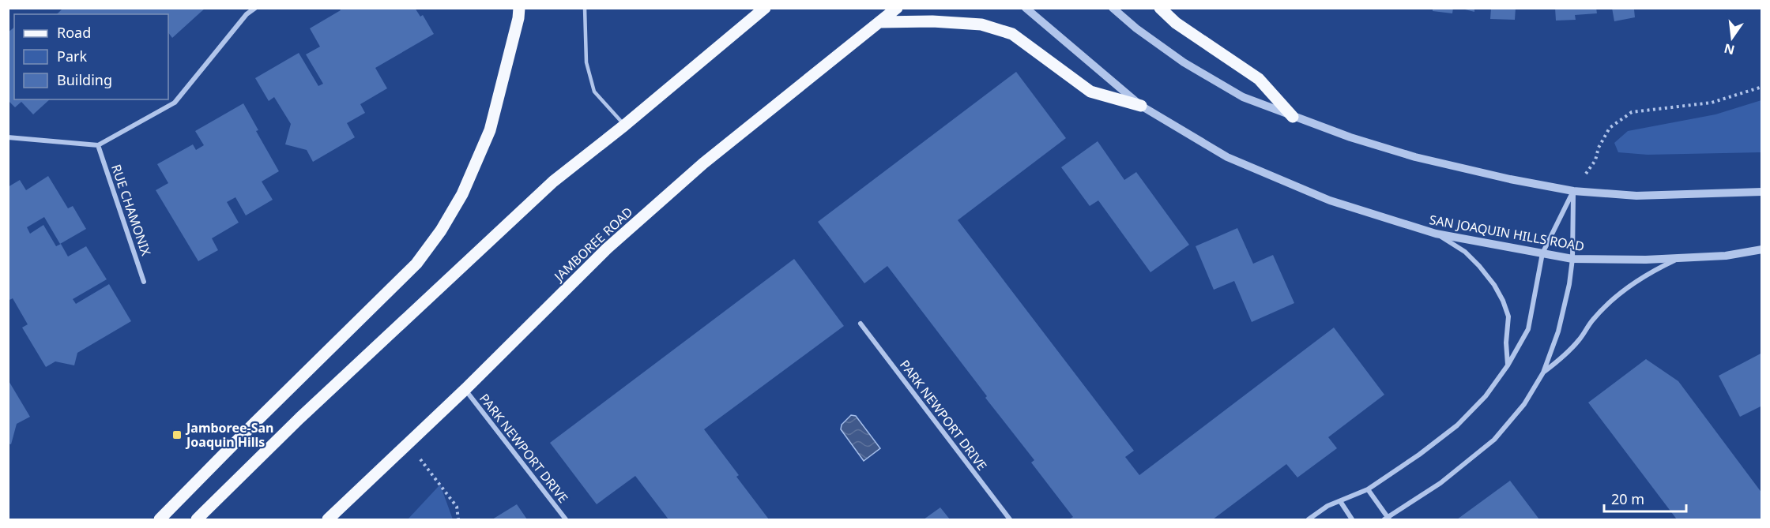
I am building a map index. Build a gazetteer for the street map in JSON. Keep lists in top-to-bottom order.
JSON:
{
  "streets": {
    "main road": ["JAMBOREE ROAD"],
    "street": ["RUE CHAMONIX", "SAN JOAQUIN HILLS ROAD", "PARK NEWPORT DRIVE"]
  },
  "crossings": [
    ["JAMBOREE ROAD", "PARK NEWPORT DRIVE"]
  ],
  "places": {
    "transit": ["Jamboree-San Joaquin Hills"]
  },
  "legend": ["Road", "Park", "Building"],
  "scale_bar": "20 m",
  "north": "bottom"
}
